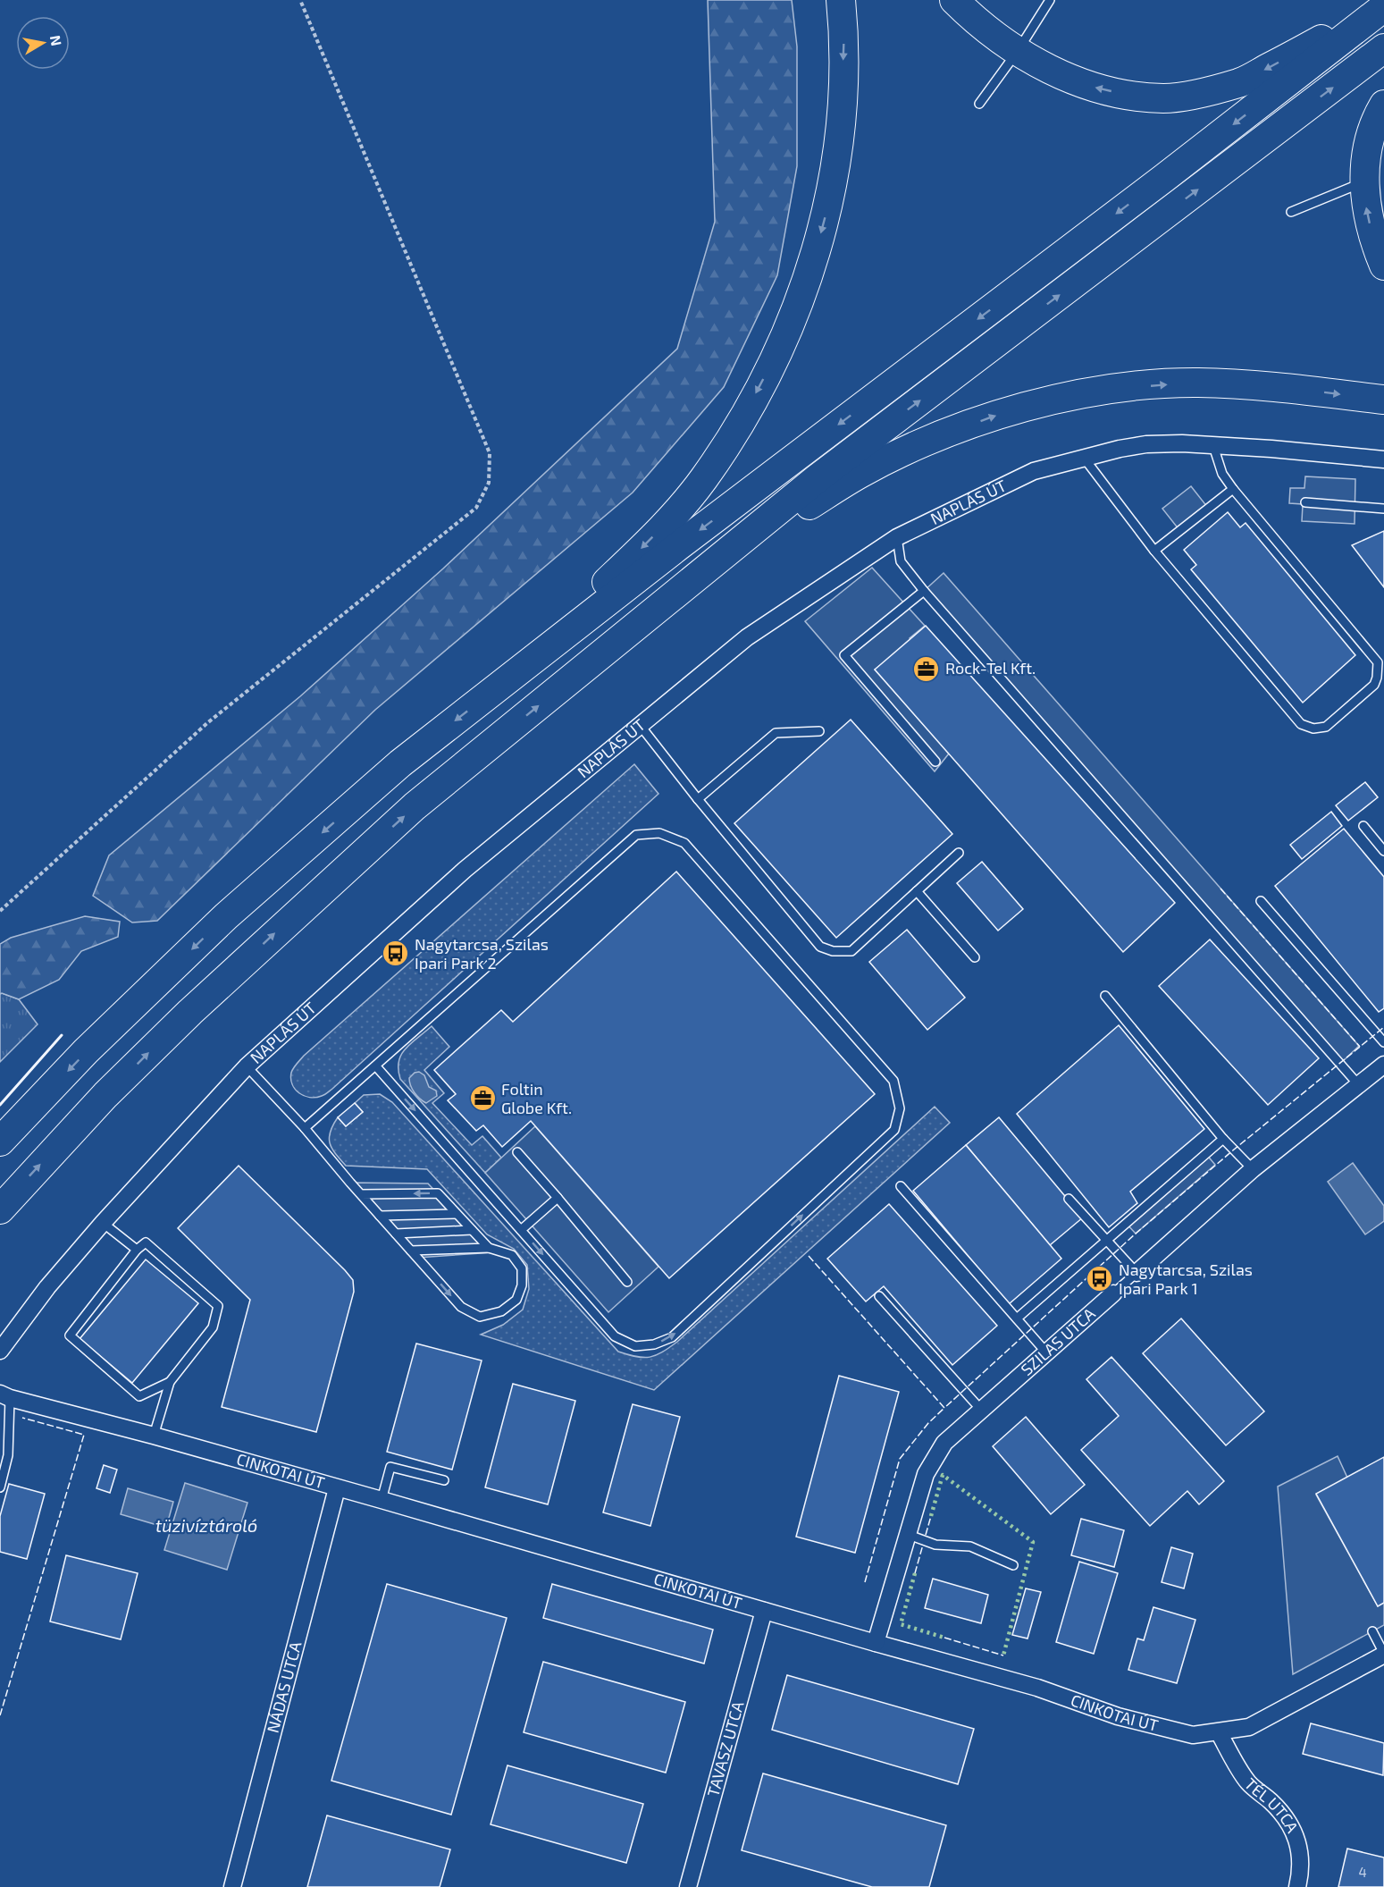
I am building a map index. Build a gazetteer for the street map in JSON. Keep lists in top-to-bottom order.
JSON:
{
  "streets": {
    "street": [
      "NAPLÁS ÚT",
      "SZILAS UTCA",
      "CINKOTAI ÚT",
      "NÁDAS UTCA",
      "TAVASZ UTCA",
      "TÉL UTCA"
    ]
  },
  "crossings": [
    ["SZILAS UTCA", "CINKOTAI ÚT"],
    ["CINKOTAI ÚT", "NÁDAS UTCA"],
    ["CINKOTAI ÚT", "TAVASZ UTCA"],
    ["CINKOTAI ÚT", "TÉL UTCA"]
  ],
  "water": ["tüzivíztároló"],
  "places": {
    "office": ["Rock-Tel Kft.", "Foltin Globe Kft."],
    "bus stop": ["Nagytarcsa, Szilas Ipari Park 2", "Nagytarcsa, Szilas Ipari Park 1"]
  },
  "house_numbers": ["4"],
  "north": "right"
}
